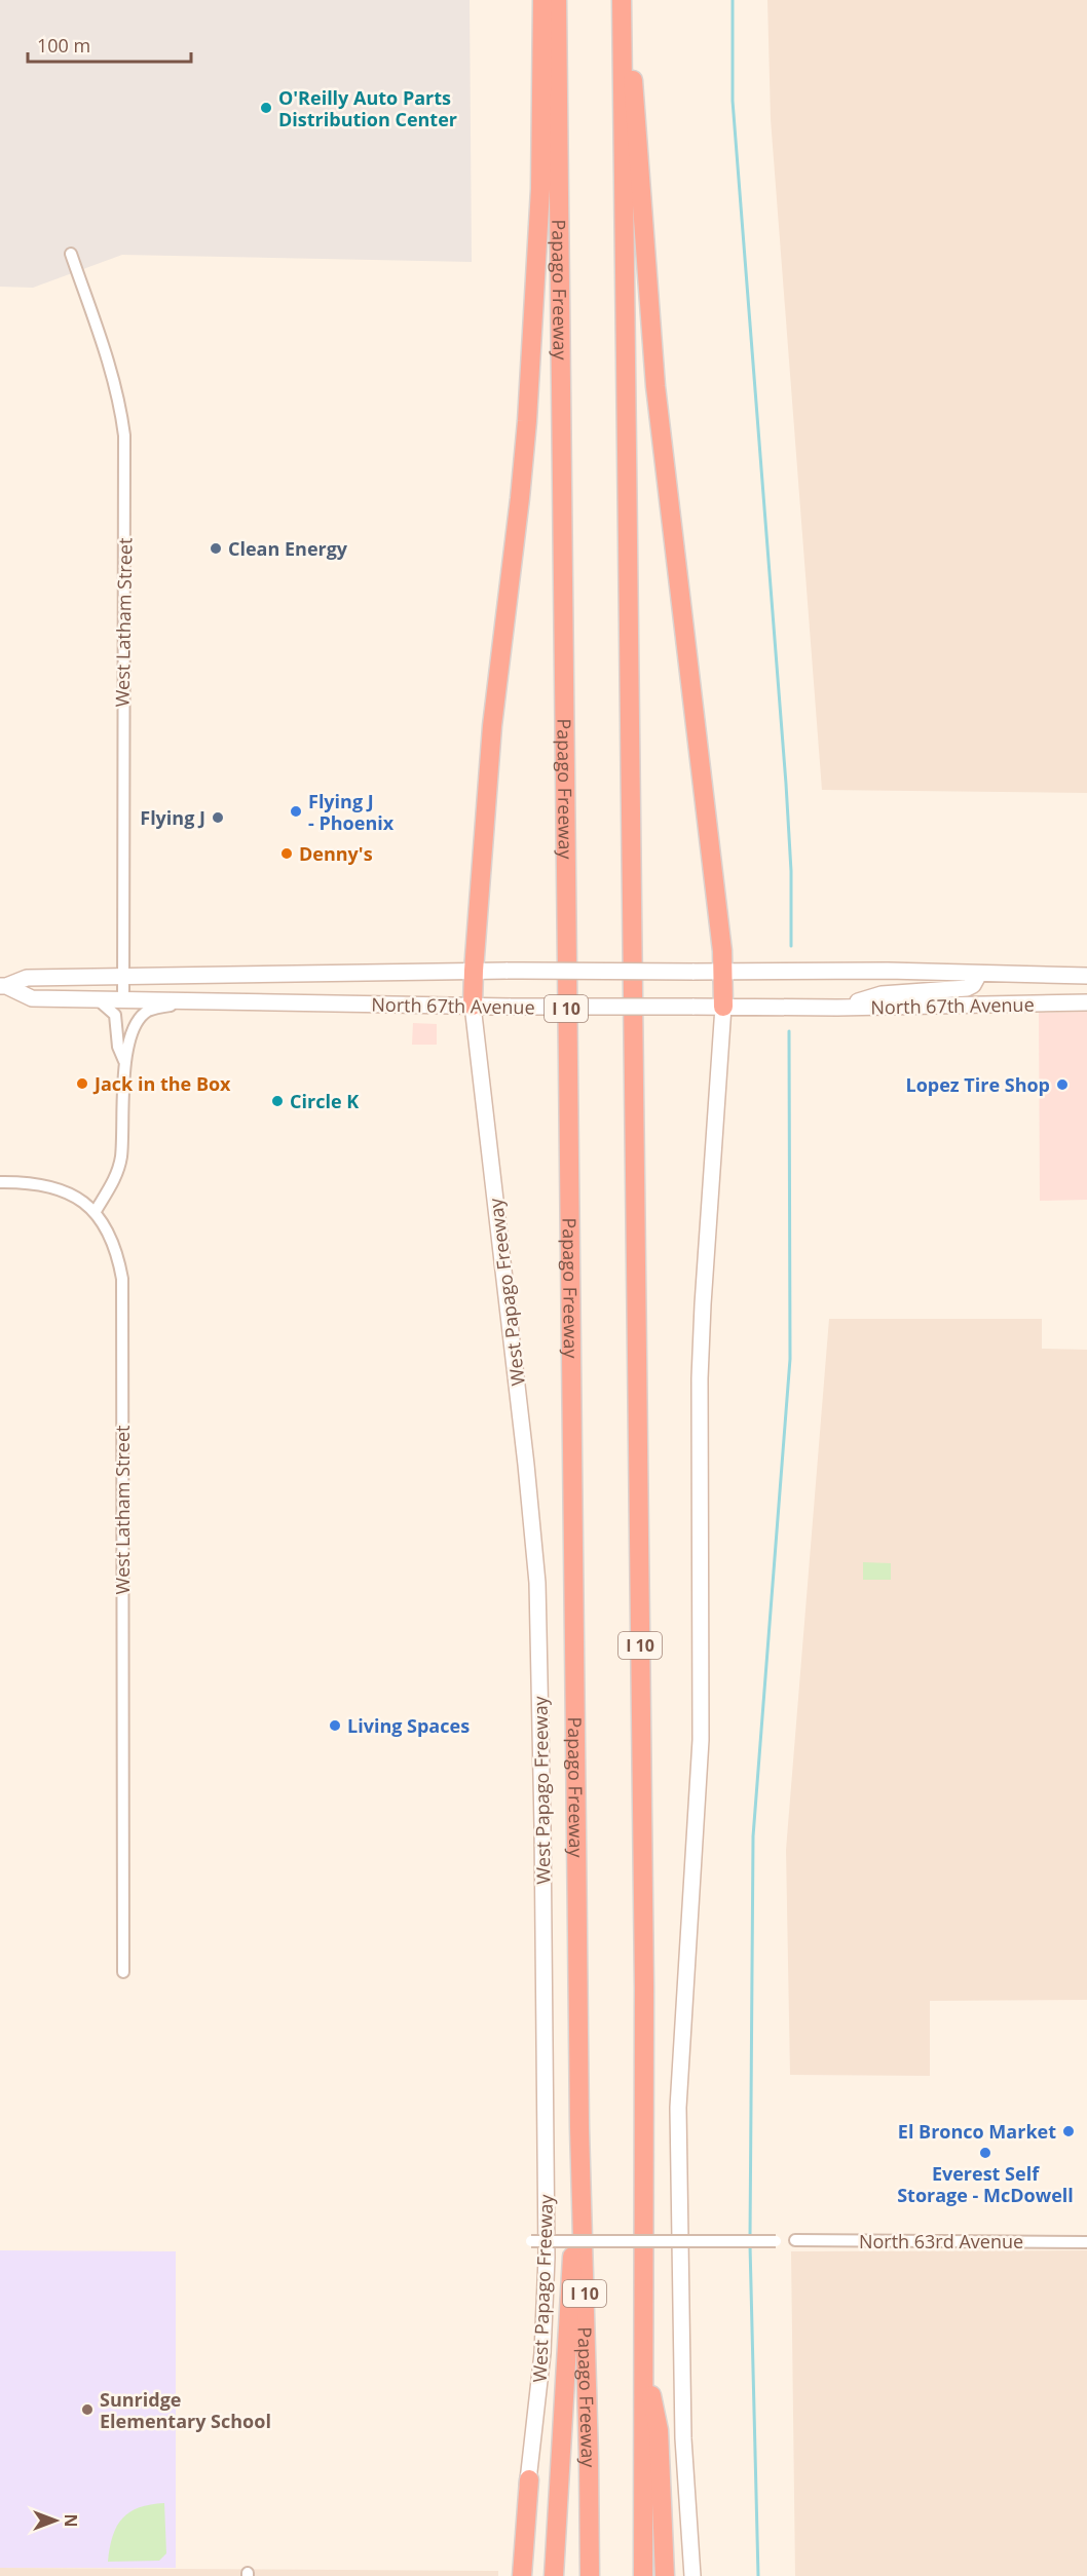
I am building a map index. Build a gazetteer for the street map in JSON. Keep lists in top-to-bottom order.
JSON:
{
  "streets": {
    "highway": ["Papago Freeway", "I 10"],
    "main road": ["North 67th Avenue", "West Papago Freeway"],
    "street": ["West Latham Street", "North 63rd Avenue"]
  },
  "crossings": [
    ["West Latham Street", "North 67th Avenue"],
    ["North 67th Avenue", "West Papago Freeway"]
  ],
  "places": [
    "O'Reilly Auto Parts Distribution Center",
    "Clean Energy",
    "Flying J - Phoenix",
    "Flying J",
    "Denny's",
    "Jack in the Box",
    "Lopez Tire Shop",
    "Circle K",
    "Living Spaces",
    "El Bronco Market",
    "Everest Self Storage - McDowell",
    "Sunridge Elementary School"
  ],
  "scale_bar": "100 m",
  "north": "right"
}
